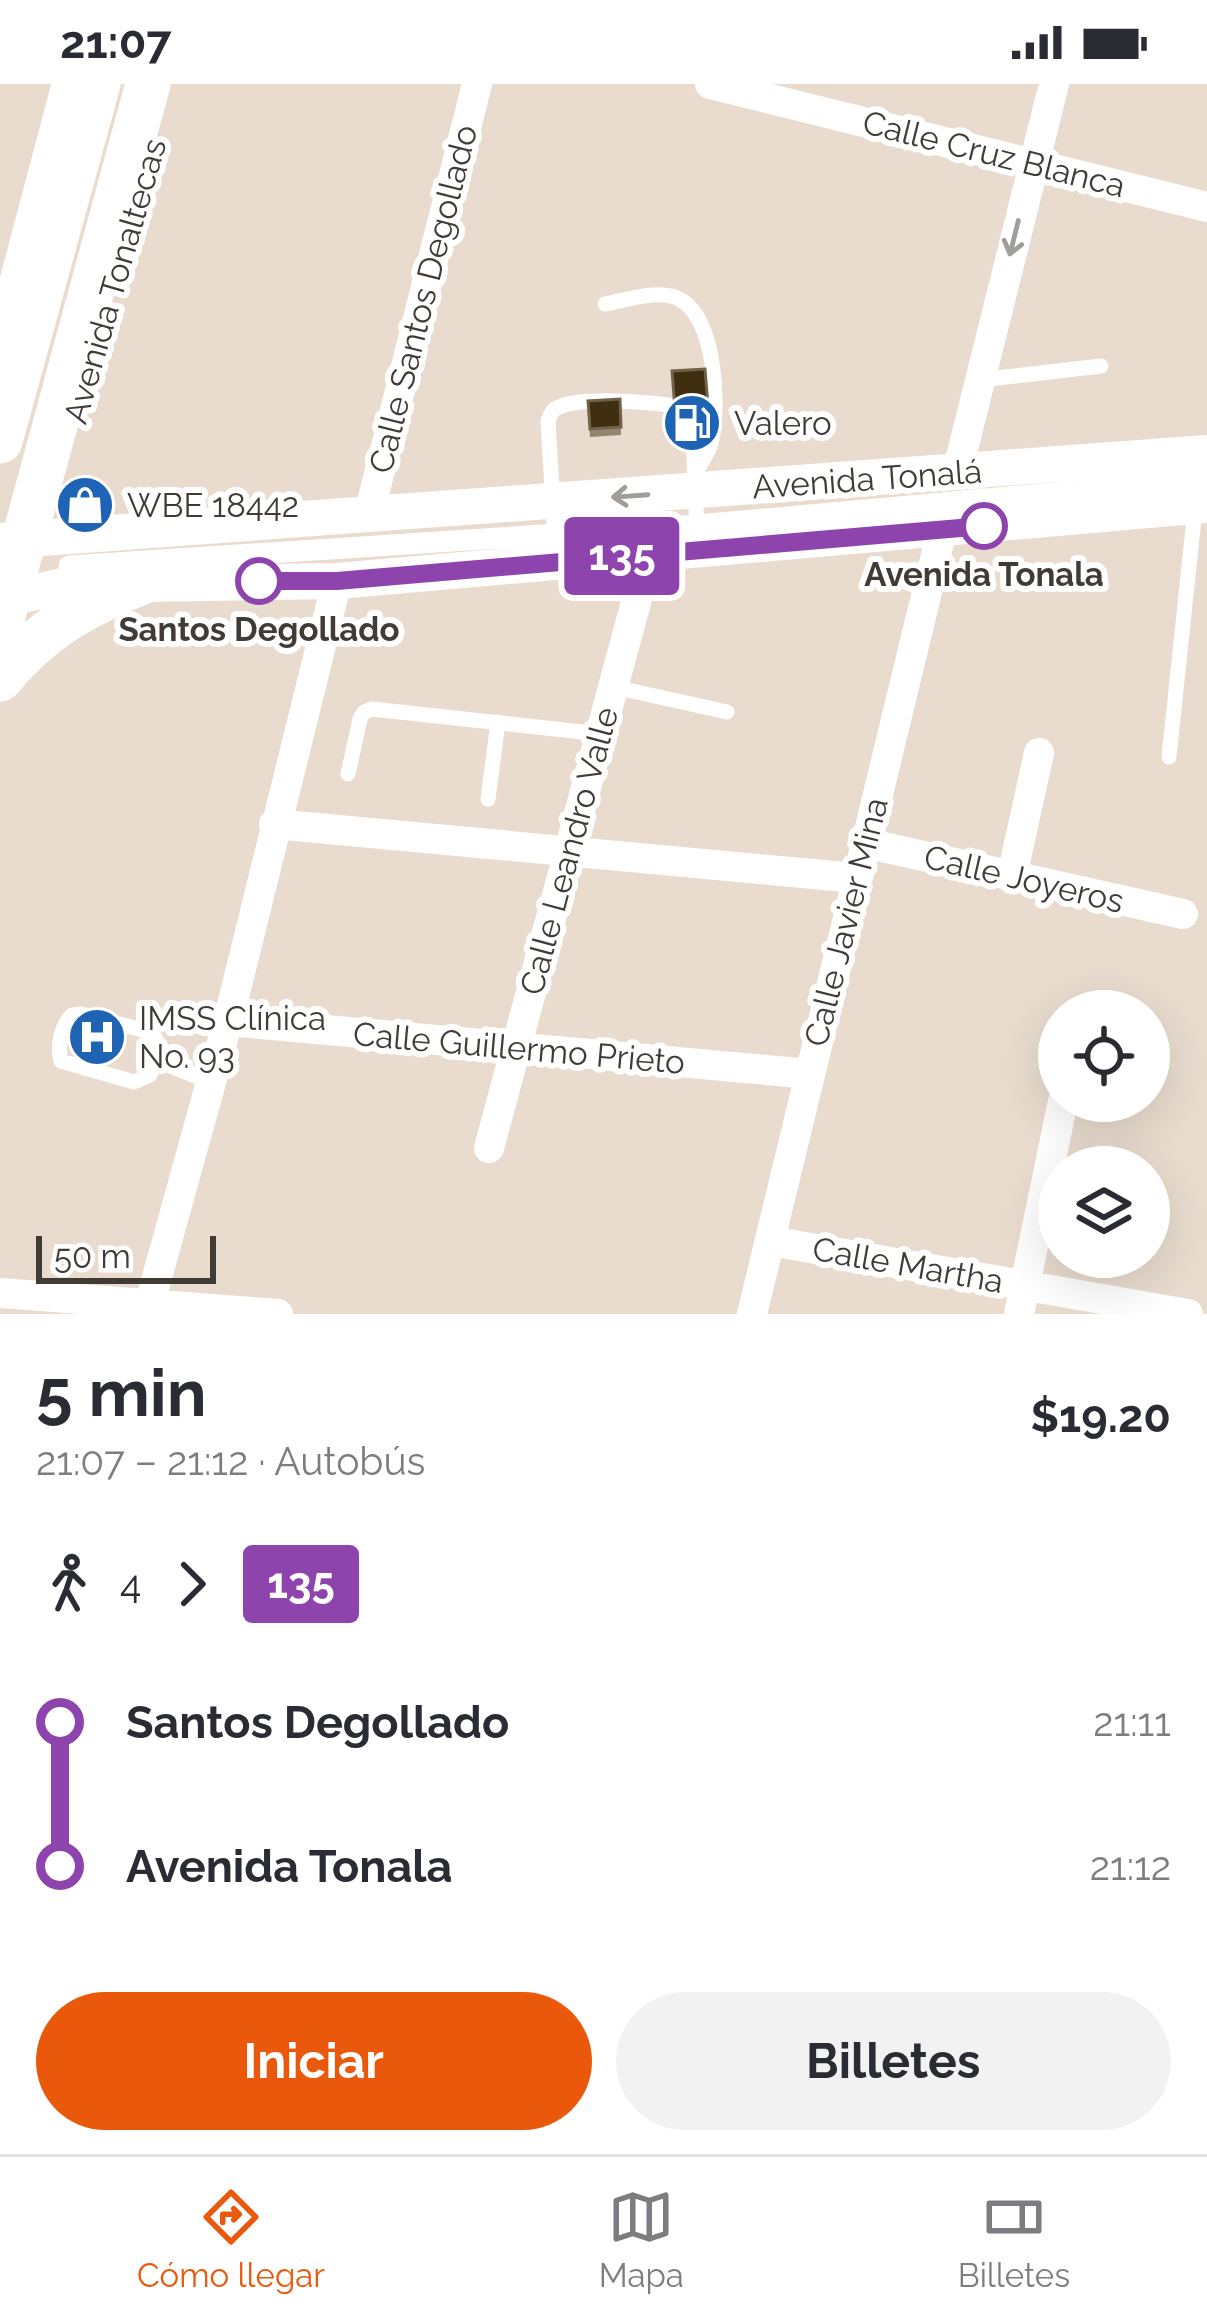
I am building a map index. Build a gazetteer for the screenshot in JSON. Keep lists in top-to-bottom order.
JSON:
{
  "streets": {
    "main road": ["Avenida Tonaltecas"],
    "street": [
      "Calle Cruz Blanca",
      "Calle Santos Degollado",
      "Avenida Tonalá",
      "Calle Leandro Valle",
      "Calle Joyeros",
      "Calle Javier Mina",
      "Calle Guillermo Prieto",
      "Calle Martha"
    ]
  },
  "crossings": [
    ["Avenida Tonaltecas", "Avenida Tonalá"],
    ["Calle Santos Degollado", "Avenida Tonalá"],
    ["Avenida Tonalá", "Calle Leandro Valle"],
    ["Avenida Tonalá", "Calle Javier Mina"],
    ["Calle Leandro Valle", "Calle Guillermo Prieto"],
    ["Calle Joyeros", "Calle Javier Mina"],
    ["Calle Javier Mina", "Calle Guillermo Prieto"],
    ["Calle Javier Mina", "Calle Martha"]
  ],
  "places": {
    "fuel station": ["Valero"],
    "shop": ["WBE 18442"],
    "other": ["Avenida Tonala", "Santos Degollado"],
    "hospital": ["IMSS Clínica No. 93"]
  },
  "lines": ["bus line 135"],
  "scale_bar": "50 m",
  "page": {
    "status": "21:07",
    "on_map": "135",
    "scale": "50 m",
    "heading": ["5 min", "21:07 – 21:12 · Autobús", "$19.20"],
    "legs": ["4", "135"],
    "list": [
      {
        "name": "Santos Degollado",
        "value": "21:11"
      },
      {
        "name": "Avenida Tonala",
        "value": "21:12"
      }
    ],
    "buttons": ["Iniciar", "Billetes"],
    "tabs": ["Cómo llegar", "Mapa", "Billetes"]
  }
}
